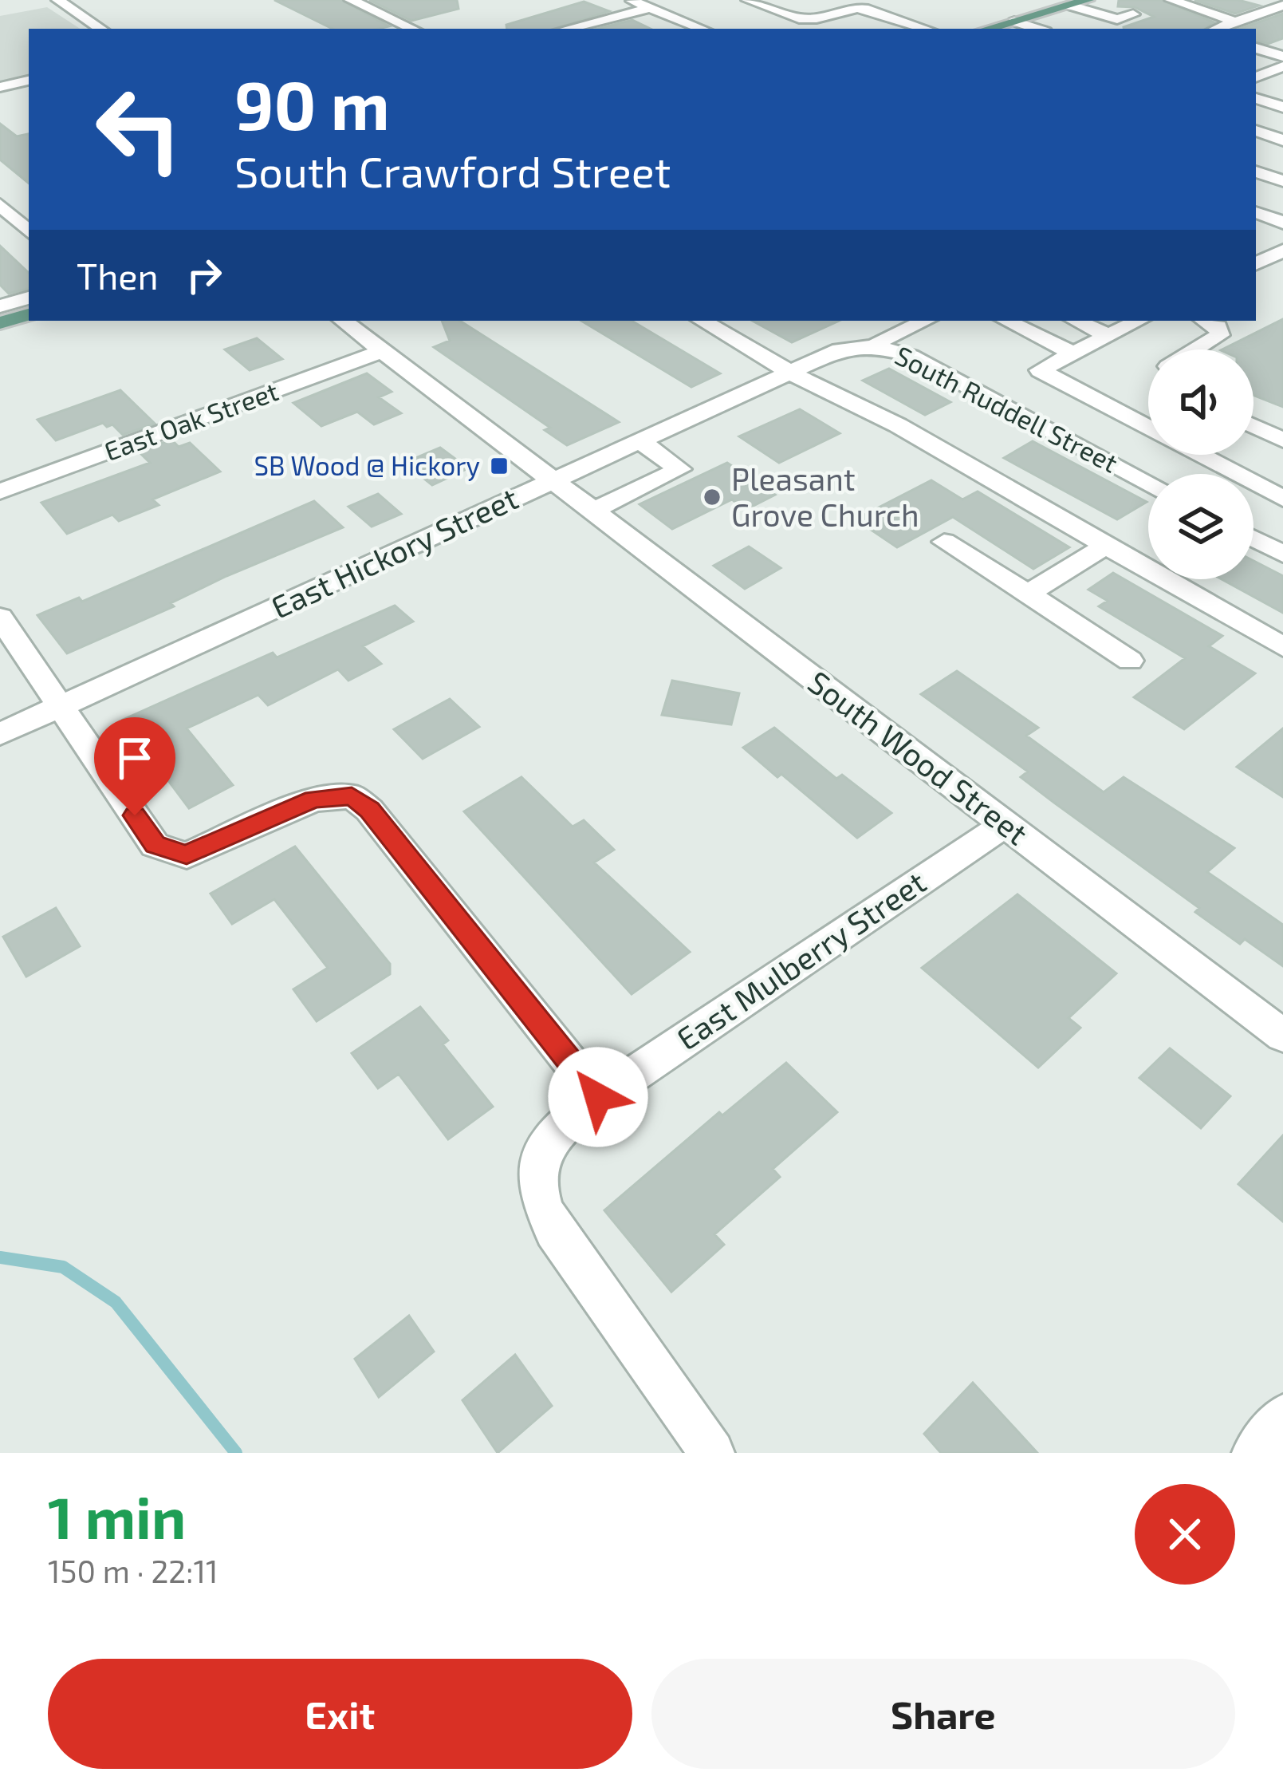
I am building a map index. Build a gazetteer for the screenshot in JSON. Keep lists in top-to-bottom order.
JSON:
{
  "streets": {
    "street": [
      "South Ruddell Street",
      "East Oak Street",
      "East Hickory Street",
      "South Wood Street",
      "East Mulberry Street"
    ]
  },
  "crossings": [
    ["South Ruddell Street", "East Hickory Street"],
    ["East Oak Street", "South Wood Street"],
    ["East Hickory Street", "South Wood Street"],
    ["South Wood Street", "East Mulberry Street"]
  ],
  "places": {
    "transit": ["SB Wood @ Hickory"],
    "other": ["Pleasant Grove Church"]
  },
  "page": {
    "turn": ["90 m", "South Crawford Street"],
    "then": "Then",
    "heading": ["1 min", "150 m · 22:11"],
    "buttons": ["Exit", "Share"]
  }
}
